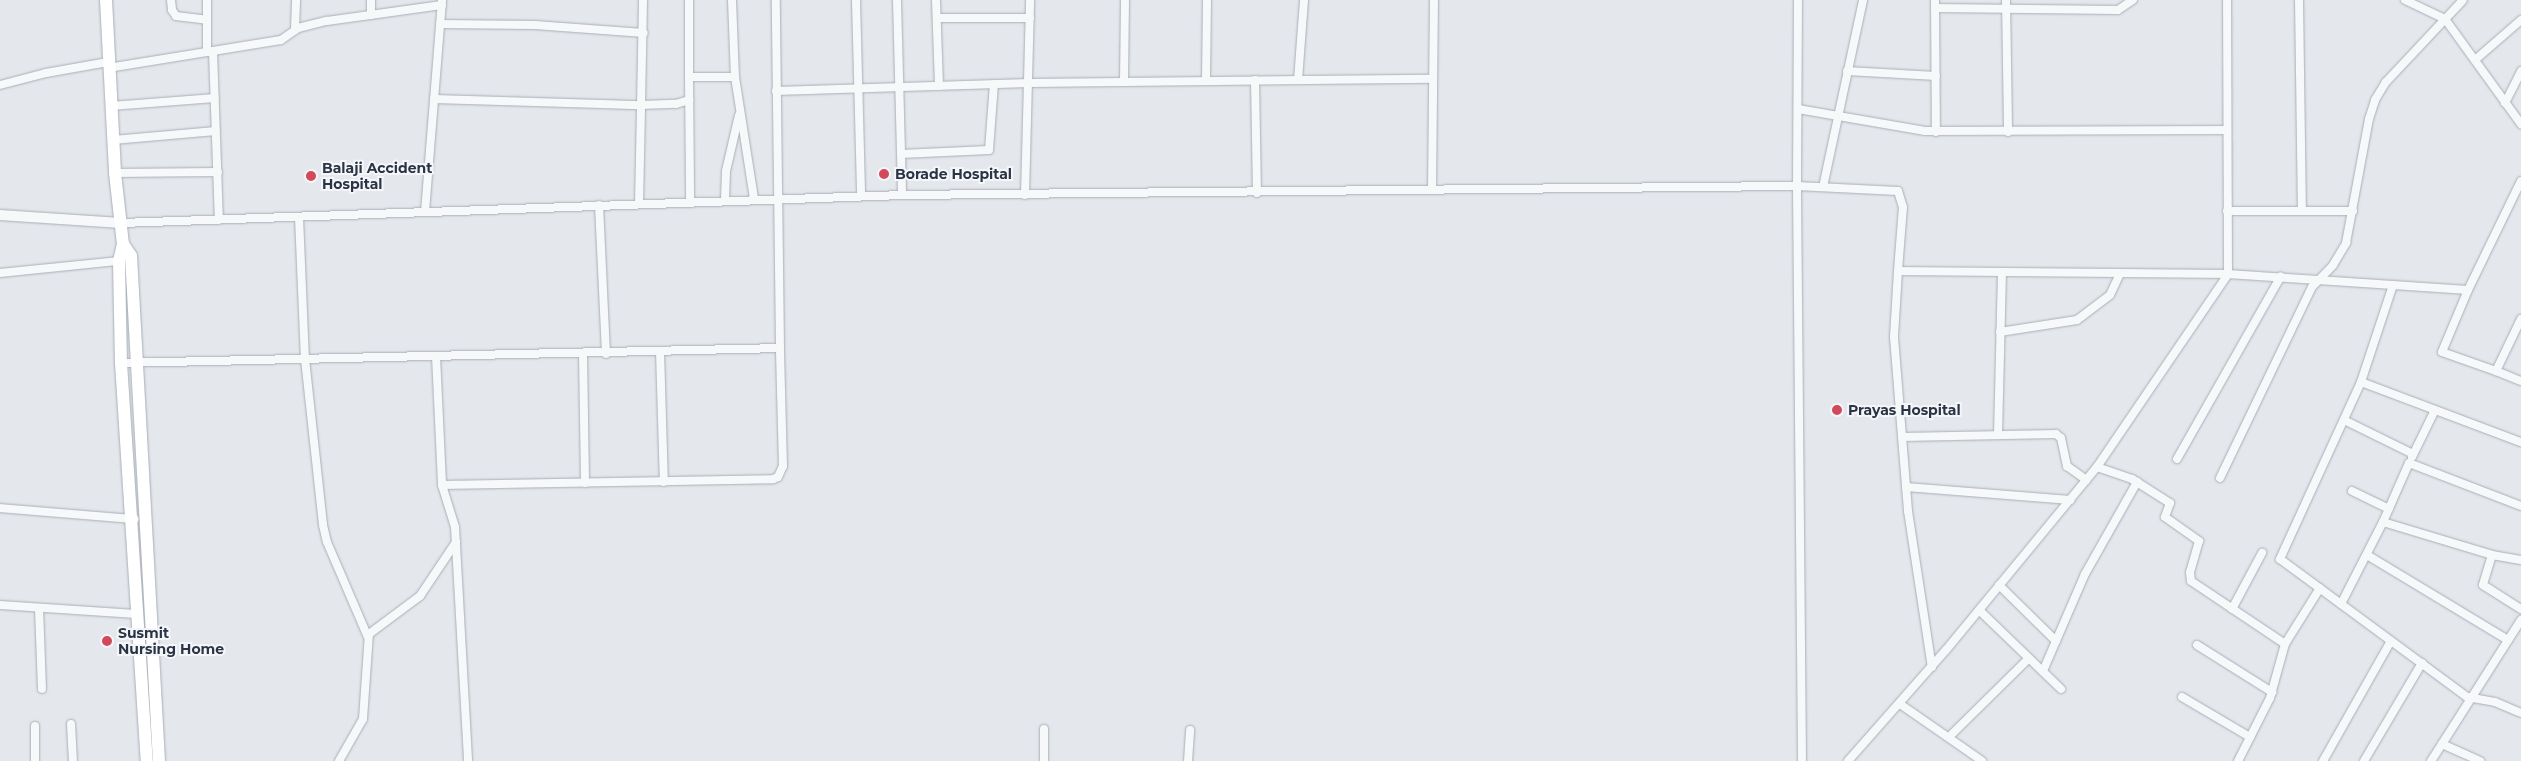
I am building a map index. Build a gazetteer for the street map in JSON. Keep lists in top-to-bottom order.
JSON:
{
  "places": [
    "Borade Hospital",
    "Balaji Accident Hospital",
    "Prayas Hospital",
    "Susmit Nursing Home"
  ]
}
